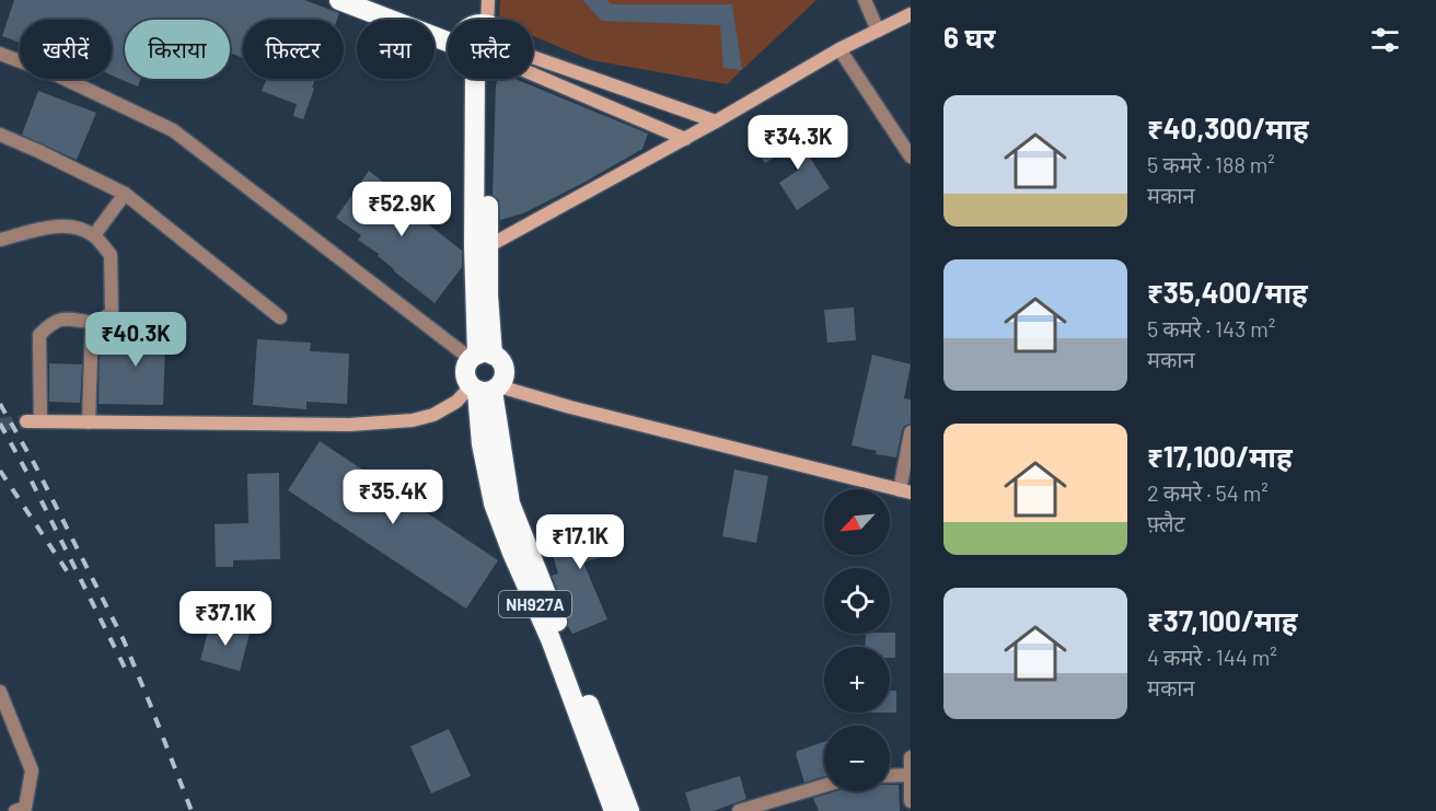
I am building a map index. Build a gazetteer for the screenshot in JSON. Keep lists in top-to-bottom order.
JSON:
{
  "streets": {
    "highway": ["NH927A"]
  },
  "north": "bottom left",
  "page": {
    "heading": "6 घर",
    "chip": [
      "खरीदें",
      "किराया",
      "फ़िल्टर",
      "नया",
      "फ़्लैट"
    ],
    "list": [
      {
        "name": "₹40,300/माह",
        "note": "5 कमरे · 188 m² · मकान"
      },
      {
        "name": "₹35,400/माह",
        "note": "5 कमरे · 143 m² · मकान"
      },
      {
        "name": "₹17,100/माह",
        "note": "2 कमरे · 54 m² · फ़्लैट"
      },
      {
        "name": "₹37,100/माह",
        "note": "4 कमरे · 144 m² · मकान"
      }
    ],
    "price": [
      "₹34.3K",
      "₹52.9K",
      "₹40.3K",
      "₹35.4K",
      "₹17.1K",
      "₹37.1K"
    ],
    "map_buttons": ["+", "−"]
  }
}
